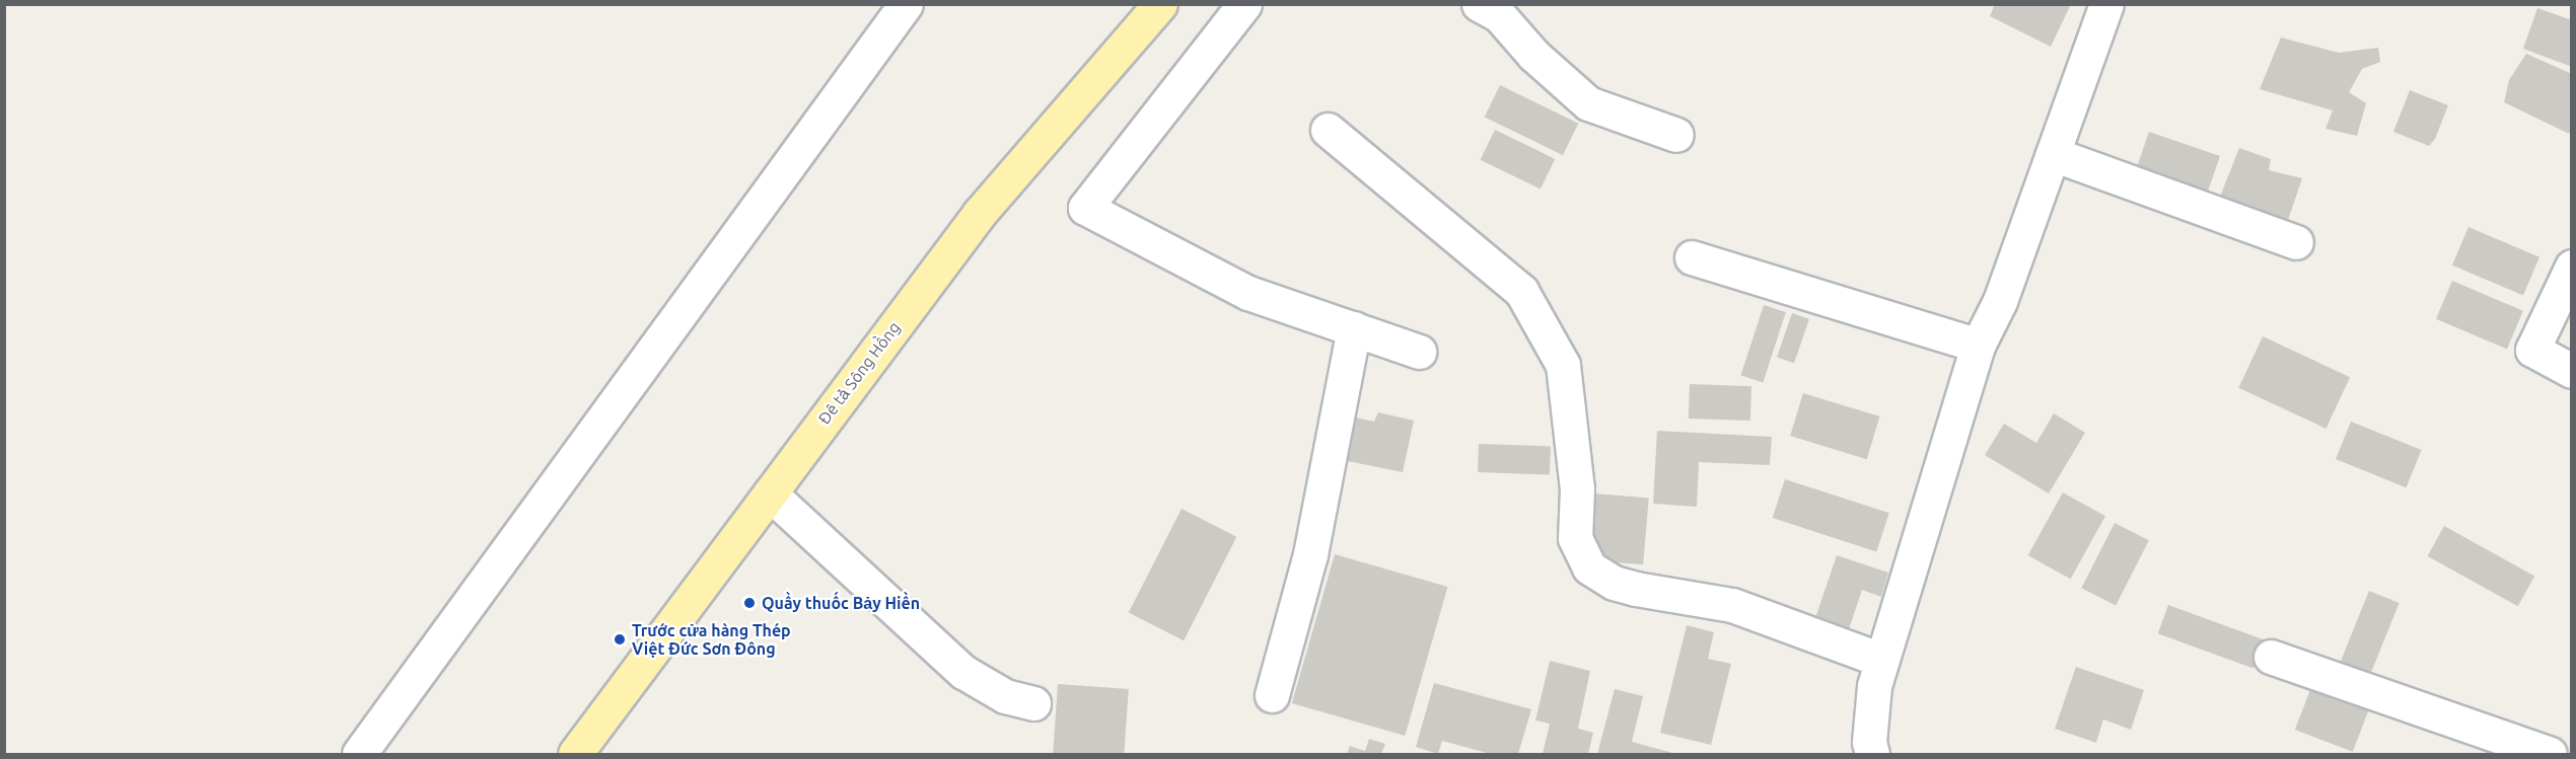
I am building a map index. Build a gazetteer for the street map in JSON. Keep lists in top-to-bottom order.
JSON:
{
  "streets": {
    "main road": ["Đê tả Sông Hồng"]
  },
  "places": ["Quầy thuốc Bảy Hiền", "Trước cửa hàng Thép Việt Đức Sơn Đông"]
}
